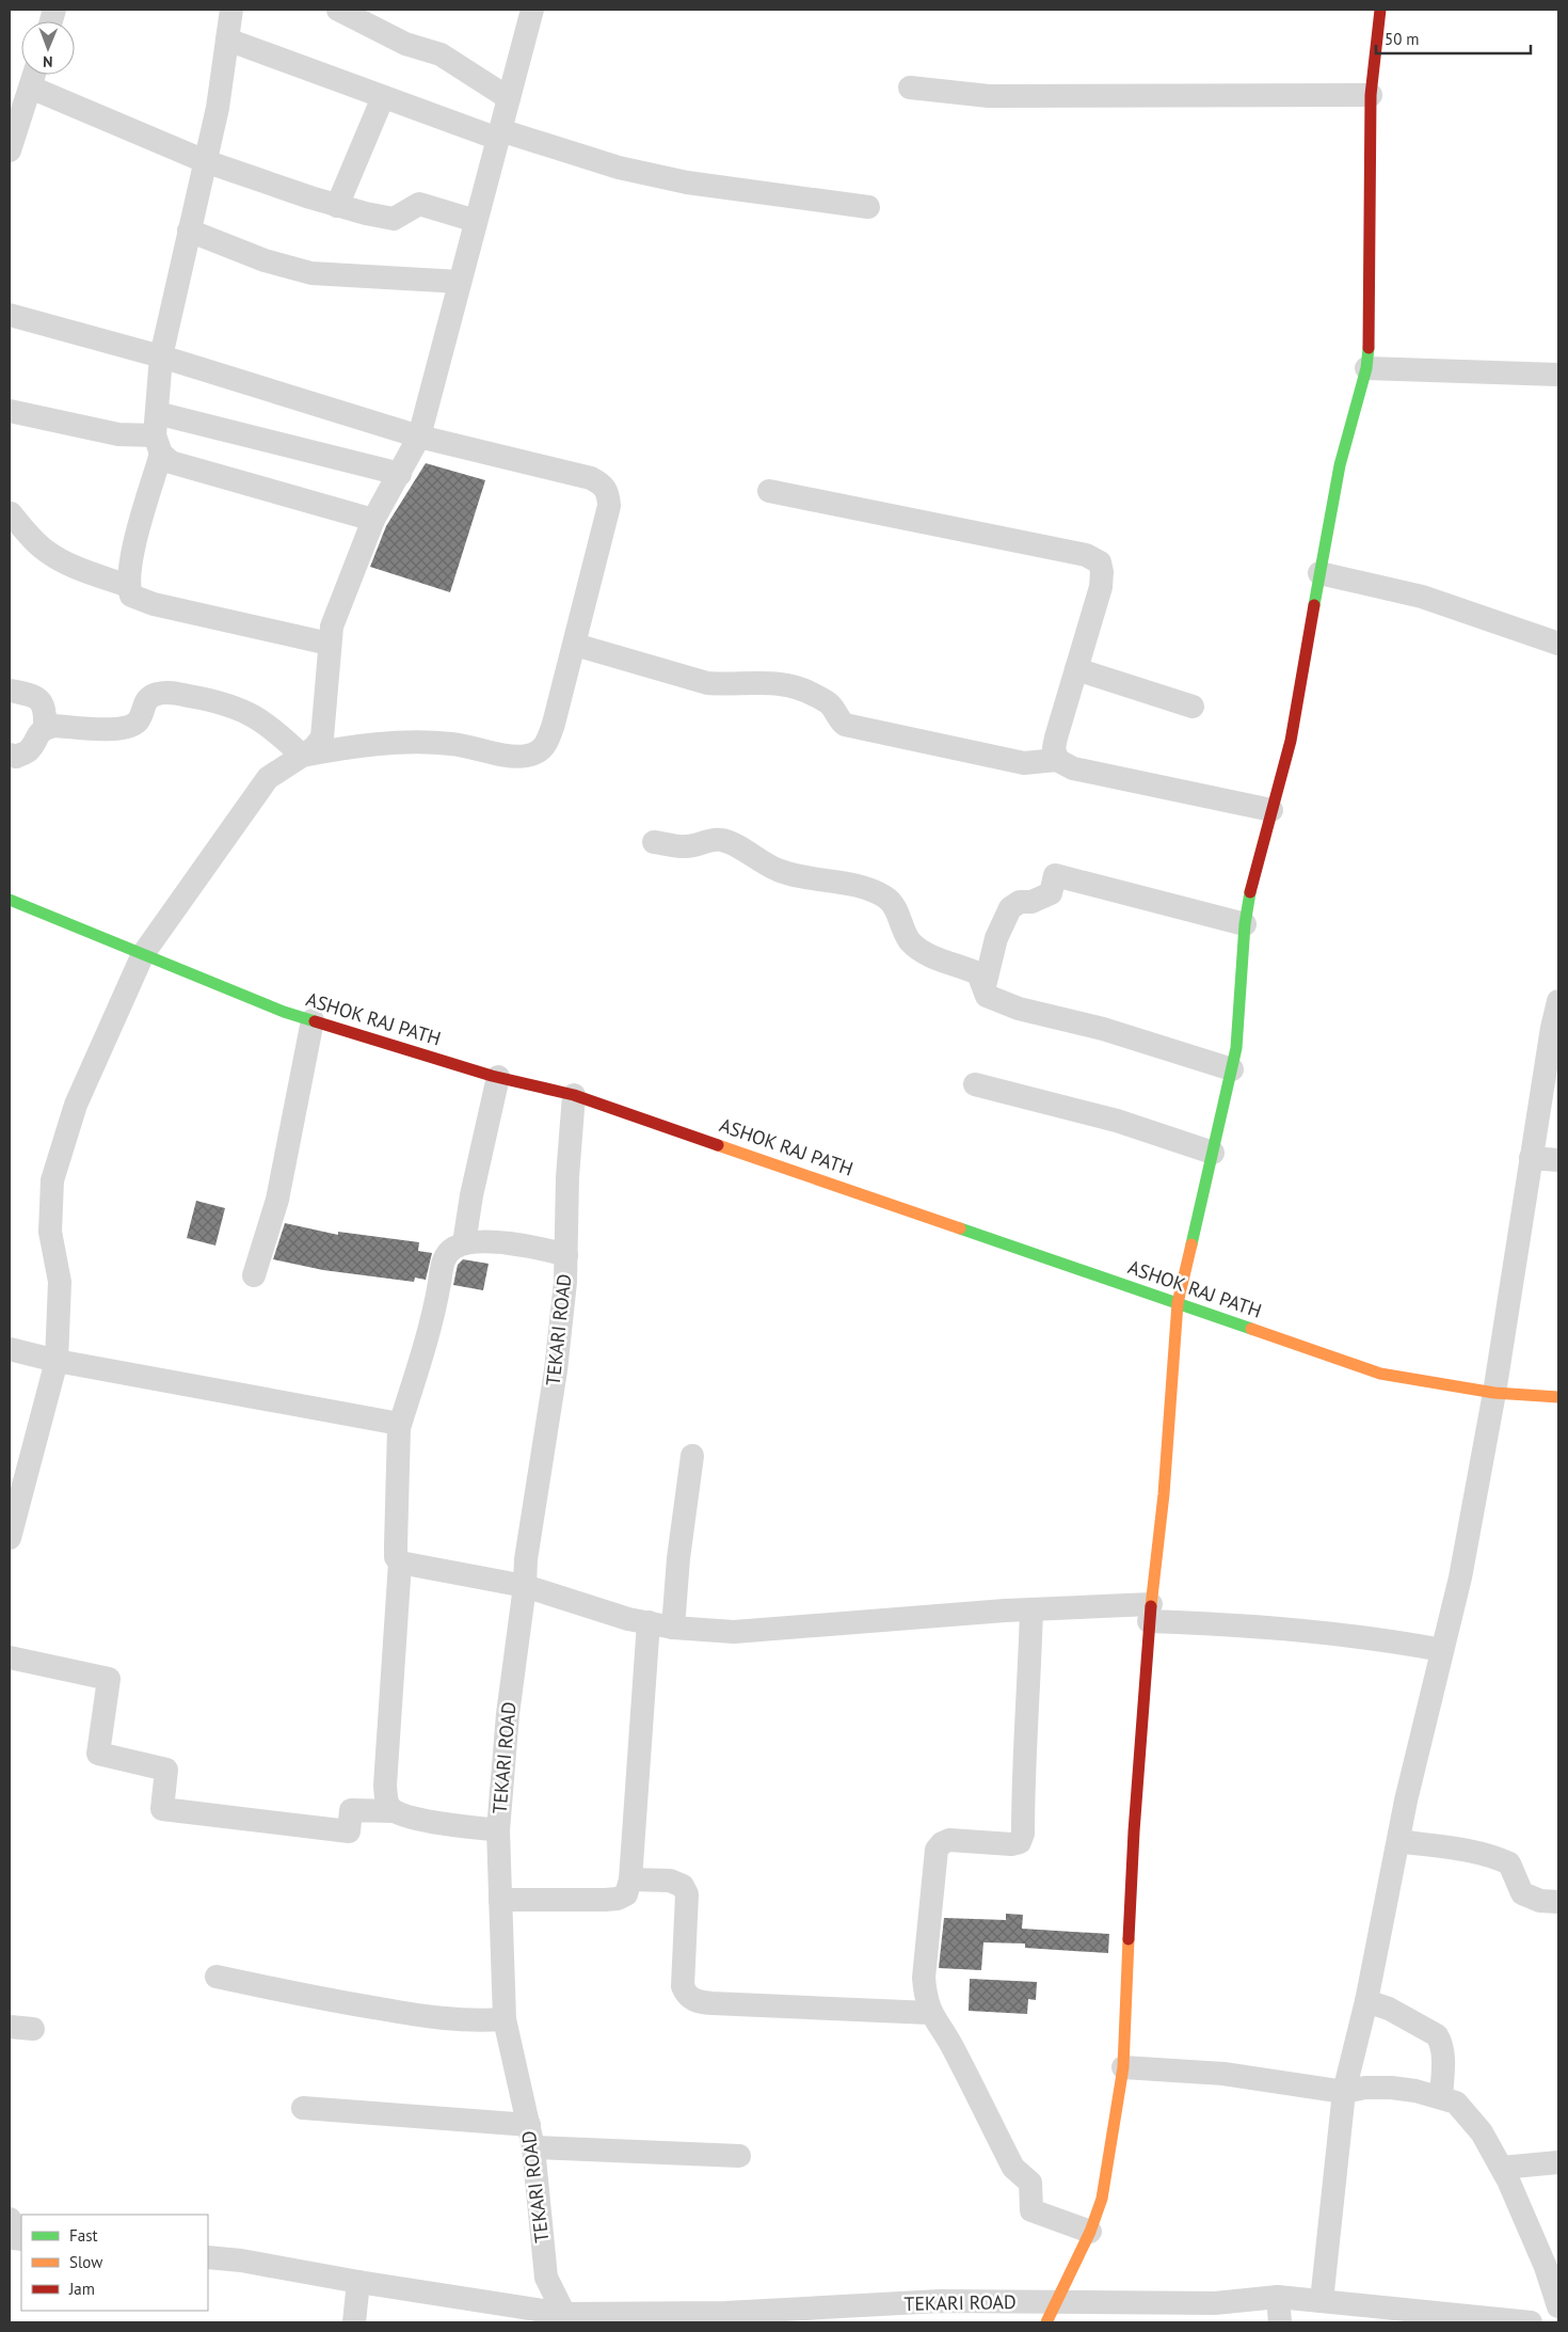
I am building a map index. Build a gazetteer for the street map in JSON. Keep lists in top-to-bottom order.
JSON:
{
  "streets": {
    "street": ["ASHOK RAJ PATH", "TEKARI ROAD"]
  },
  "crossings": [
    ["ASHOK RAJ PATH", "TEKARI ROAD"]
  ],
  "legend": ["Fast", "Slow", "Jam"],
  "scale_bar": "50 m",
  "north": "bottom"
}
